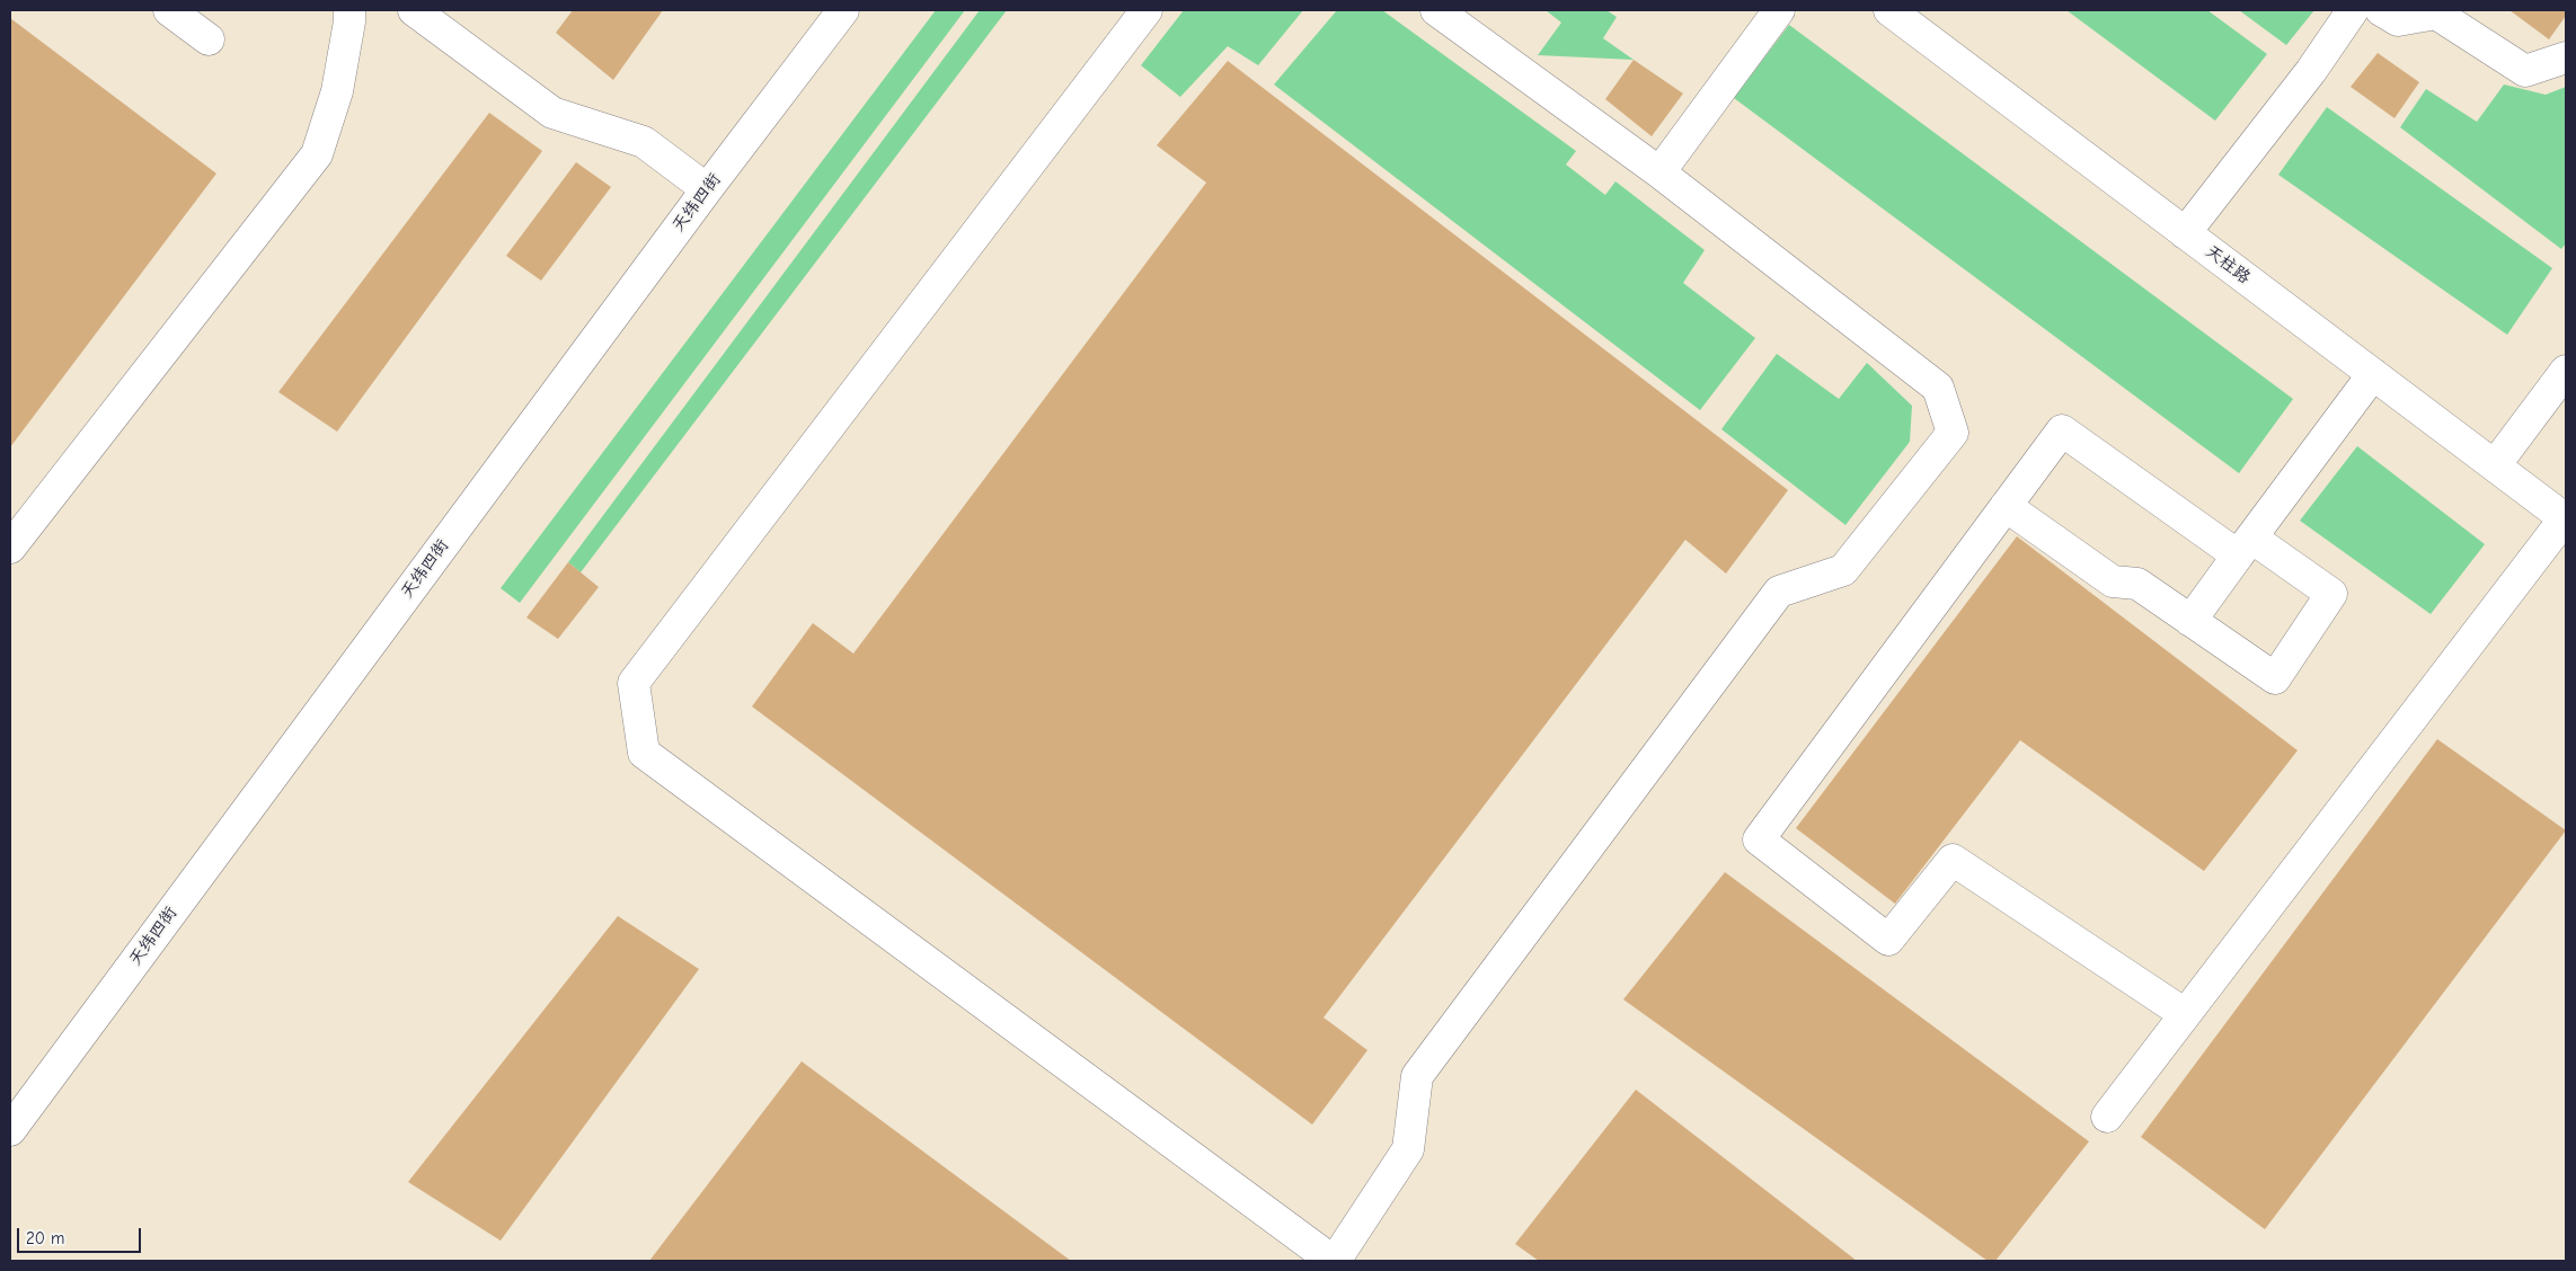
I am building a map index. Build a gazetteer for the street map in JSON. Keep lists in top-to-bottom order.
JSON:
{
  "streets": {
    "street": ["天纬四街", "天柱路"]
  },
  "scale_bar": "20 m"
}
